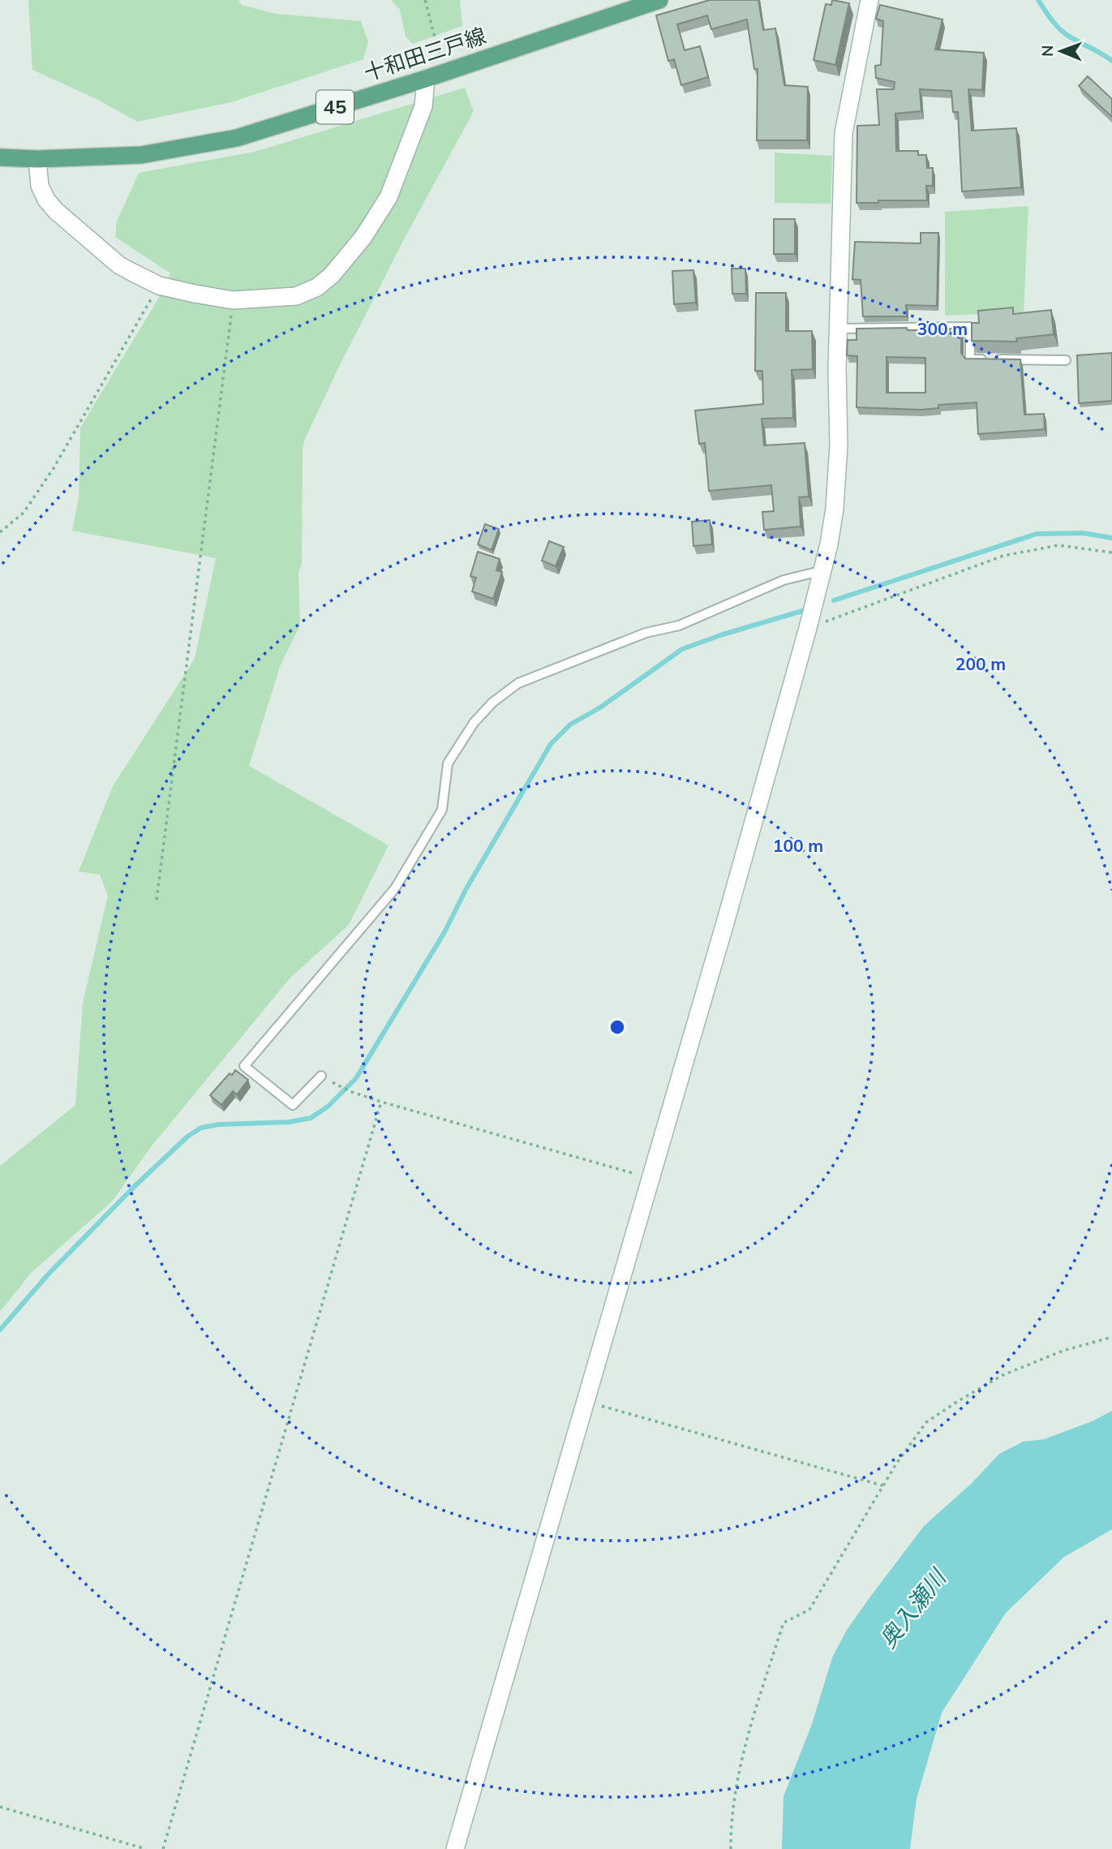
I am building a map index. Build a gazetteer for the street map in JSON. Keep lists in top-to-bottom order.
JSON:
{
  "streets": {
    "main road": ["十和田三戸線", "45"]
  },
  "water": ["奥入瀬川"],
  "north": "left",
  "rings": ["300 m", "200 m", "100 m"]
}
